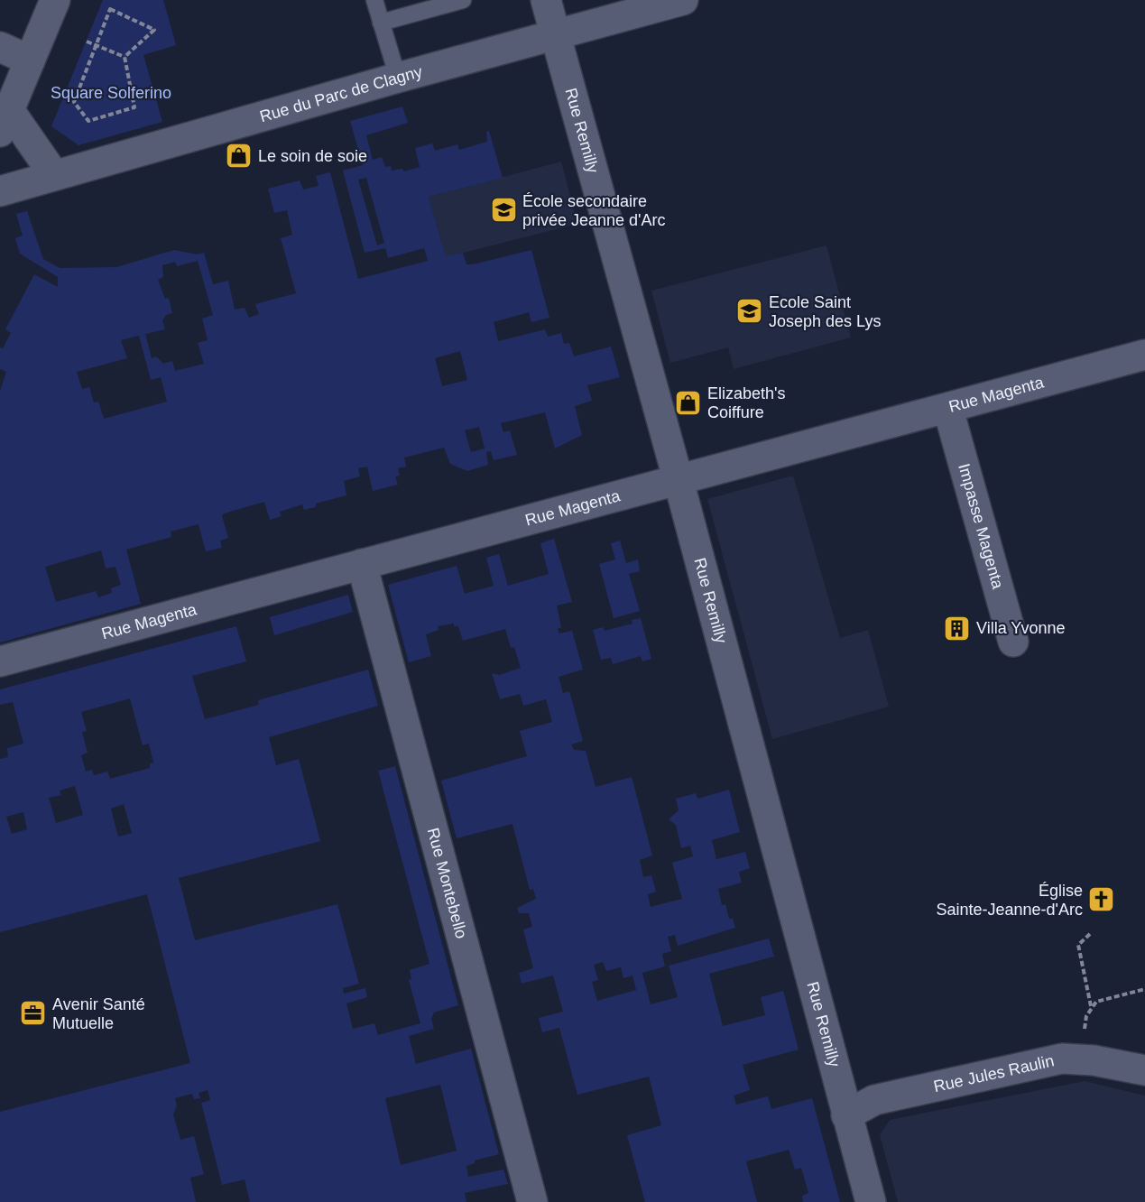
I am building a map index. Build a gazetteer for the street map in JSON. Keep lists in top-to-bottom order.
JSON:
{
  "streets": {
    "street": [
      "Rue du Parc de Clagny",
      "Rue Remilly",
      "Rue Magenta",
      "Impasse Magenta",
      "Rue Montebello",
      "Rue Jules Raulin"
    ]
  },
  "crossings": [
    ["Rue du Parc de Clagny", "Rue Remilly"],
    ["Rue Remilly", "Rue Magenta"],
    ["Rue Remilly", "Rue Jules Raulin"],
    ["Rue Magenta", "Impasse Magenta"],
    ["Rue Magenta", "Rue Montebello"]
  ],
  "parks": ["Square Solferino"],
  "places": {
    "shop": ["Le soin de soie", "Elizabeth's Coiffure"],
    "school or university": ["École secondaire privée Jeanne d'Arc", "Ecole Saint Joseph des Lys"],
    "building": ["Villa Yvonne"],
    "church": ["Église Sainte-Jeanne-d'Arc"],
    "office": ["Avenir Santé Mutuelle"]
  }
}
